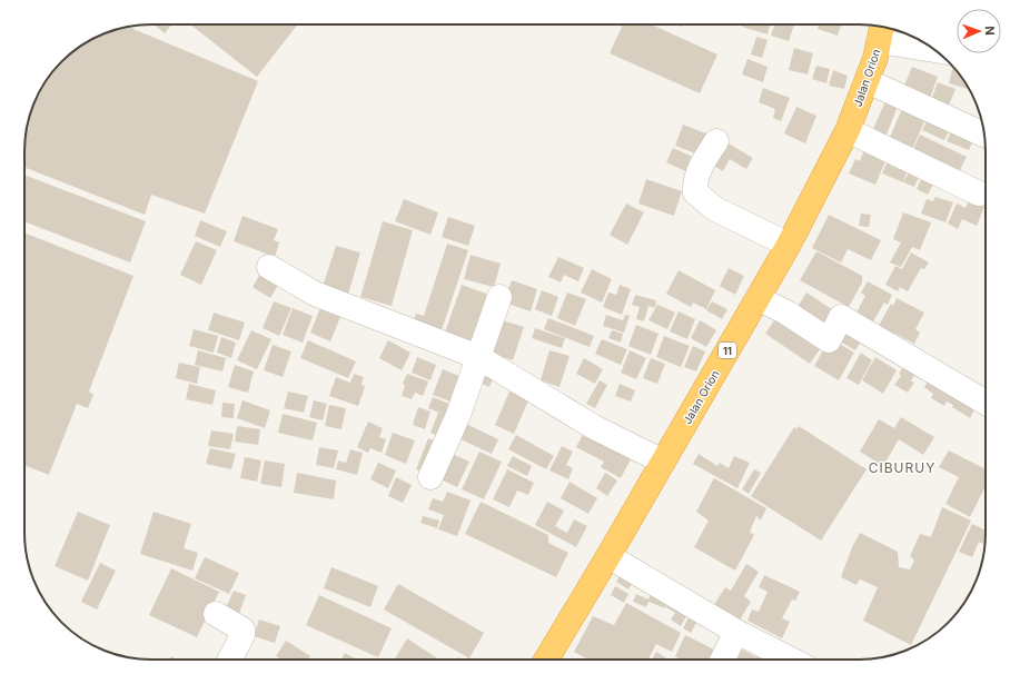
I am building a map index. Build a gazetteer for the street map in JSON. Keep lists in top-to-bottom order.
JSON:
{
  "streets": {
    "highway": ["Jalan Orion", "11"]
  },
  "districts": ["CIBURUY"],
  "north": "right"
}
